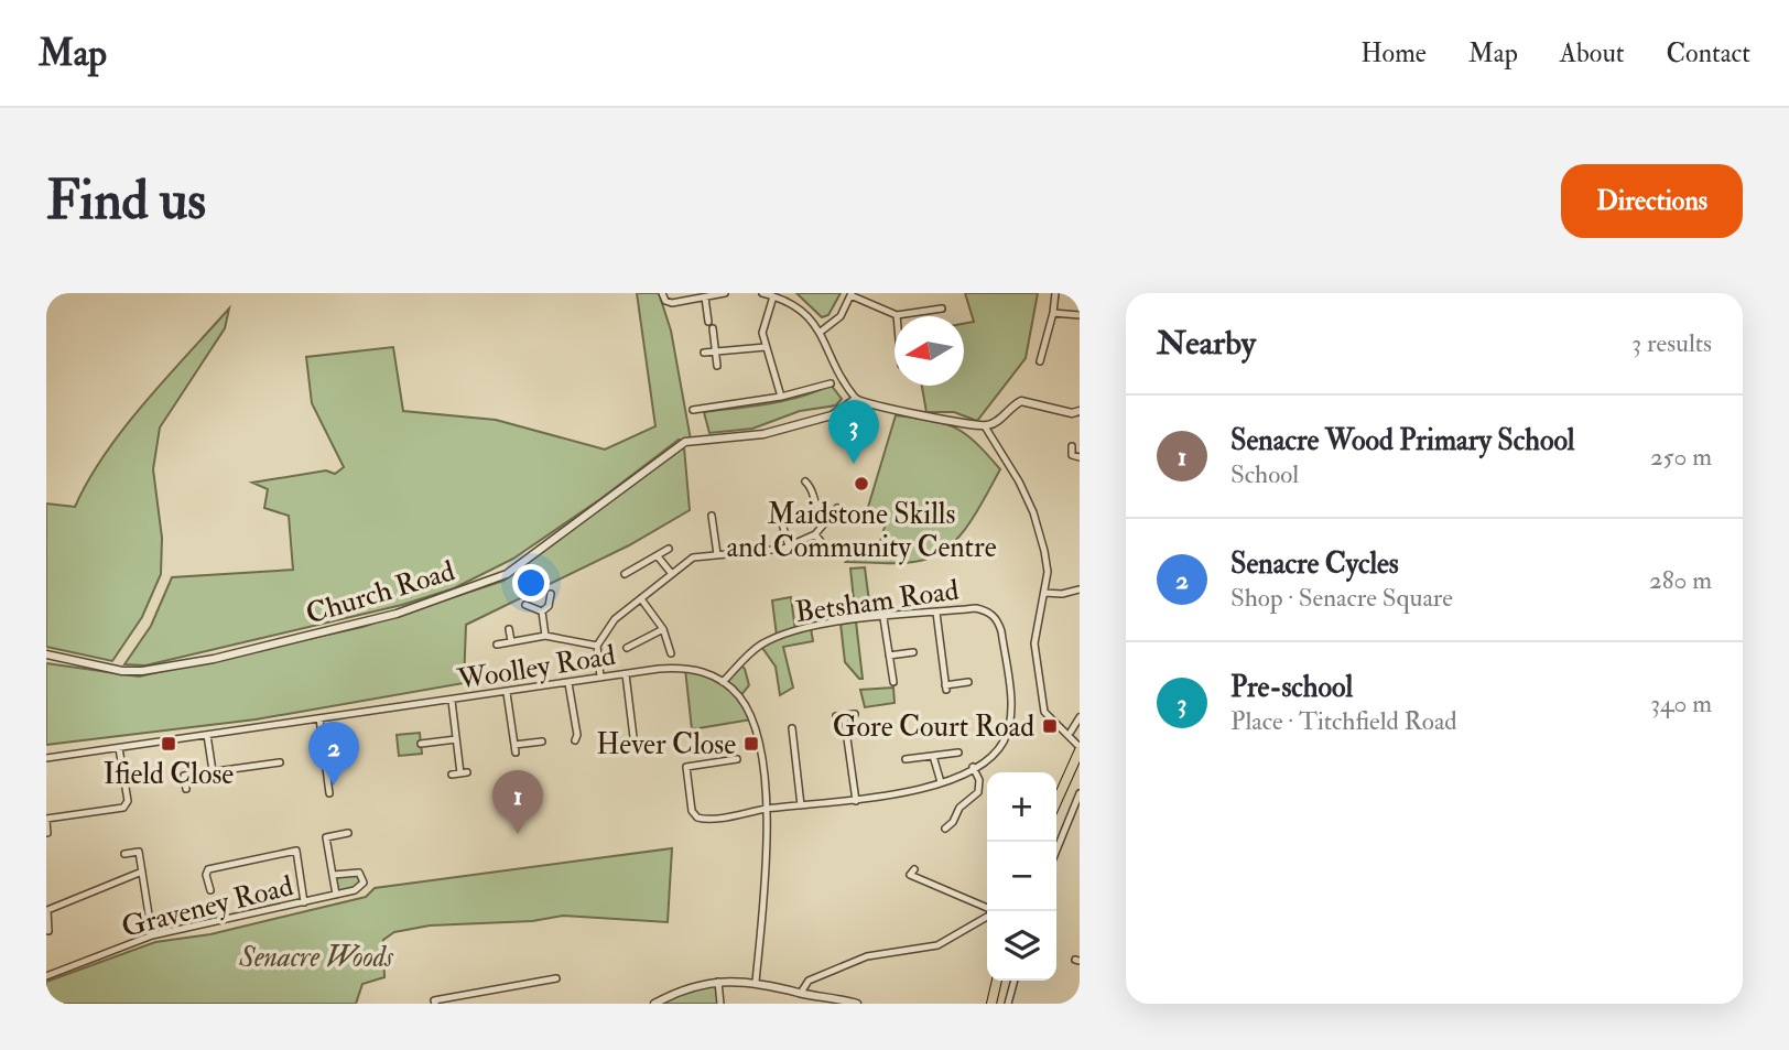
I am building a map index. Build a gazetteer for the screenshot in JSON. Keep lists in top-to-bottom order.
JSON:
{
  "streets": {
    "street": [
      "Church Road",
      "Betsham Road",
      "Woolley Road",
      "Graveney Road"
    ]
  },
  "crossings": [
    ["Betsham Road", "Woolley Road"]
  ],
  "parks": ["Senacre Woods"],
  "places": {
    "other": ["Maidstone Skills and Community Centre"],
    "transit": ["Gore Court Road", "Ifield Close", "Hever Close"]
  },
  "north": "left",
  "page": {
    "header": "Map",
    "nav": [
      "Home",
      "Map",
      "About",
      "Contact"
    ],
    "buttons": "Directions",
    "title": "Find us",
    "heading": ["Nearby", "3 results"],
    "list": [
      {
        "mark": "1",
        "name": "Senacre Wood Primary School",
        "note": "School",
        "value": "250 m"
      },
      {
        "mark": "2",
        "name": "Senacre Cycles",
        "note": "Shop · Senacre Square",
        "value": "280 m"
      },
      {
        "mark": "3",
        "name": "Pre-school",
        "note": "Place · Titchfield Road",
        "value": "340 m"
      }
    ],
    "pins": ["3", "2", "1"],
    "map_buttons": ["+", "−"]
  }
}
